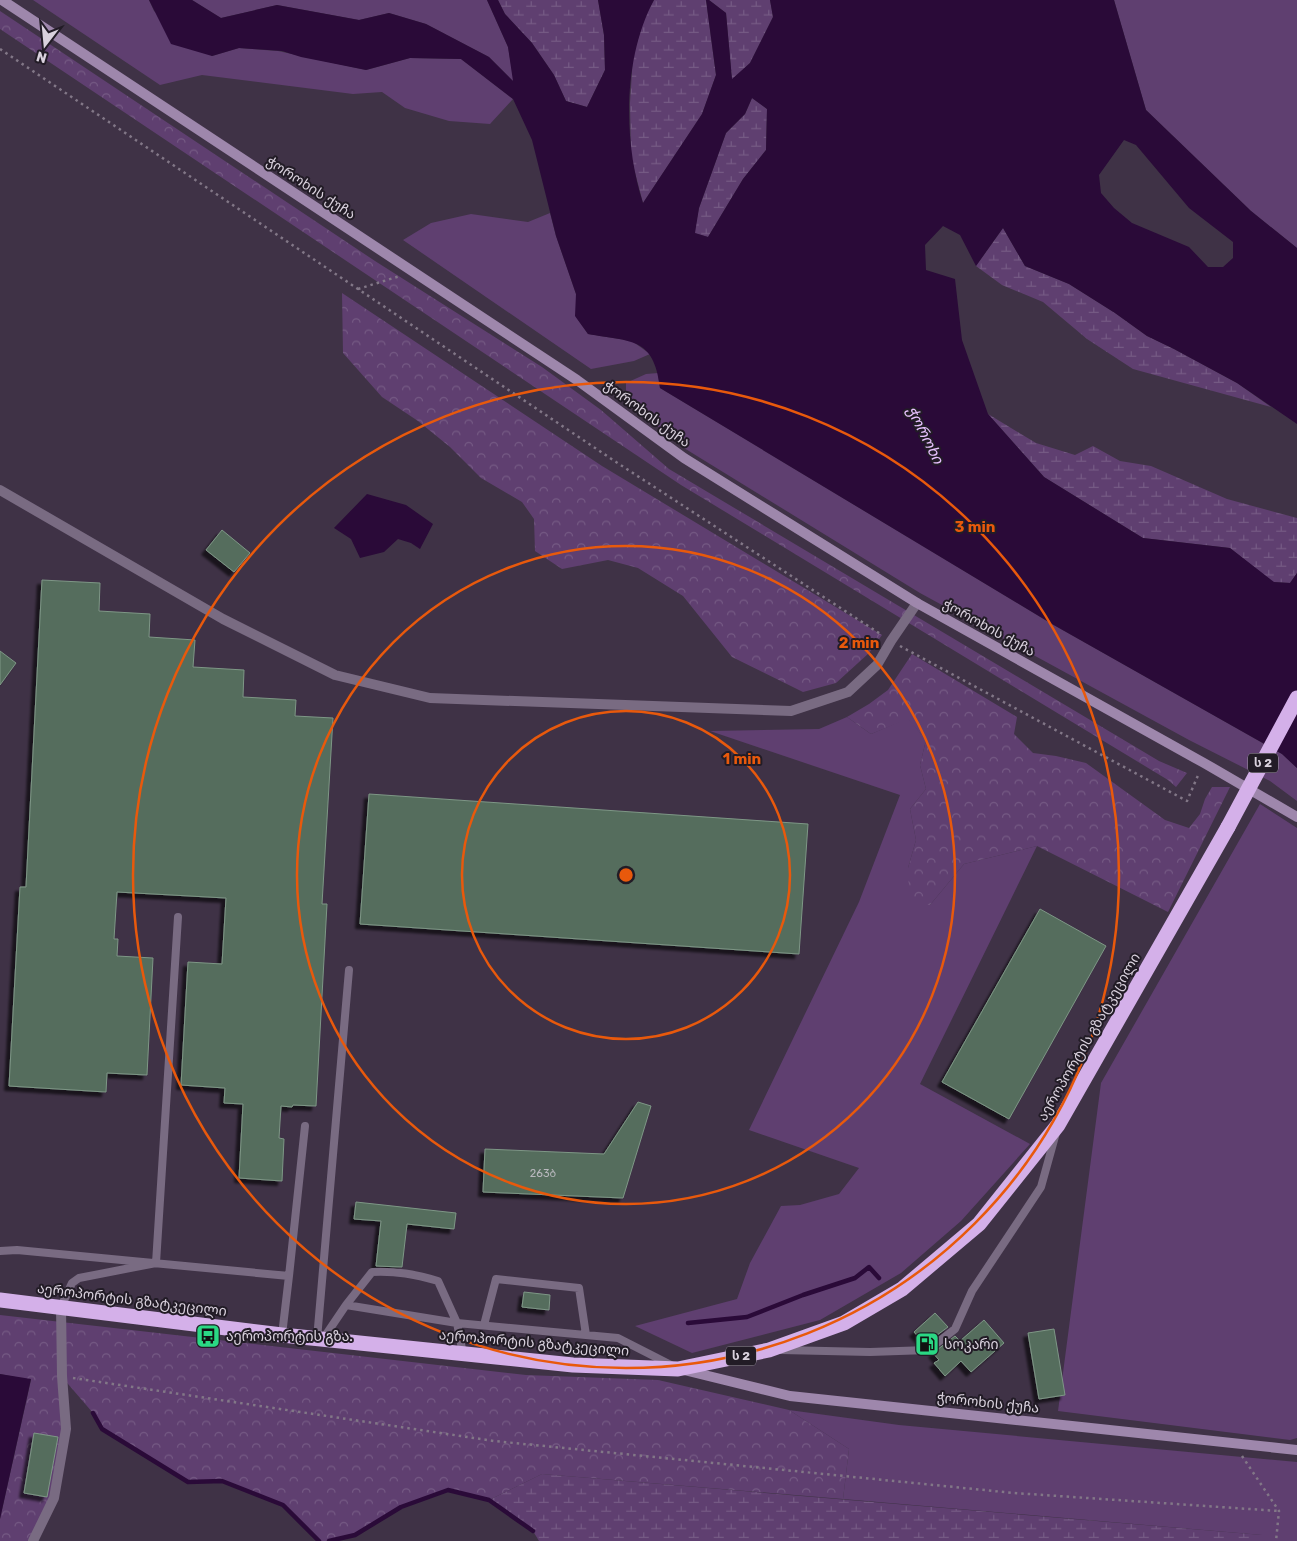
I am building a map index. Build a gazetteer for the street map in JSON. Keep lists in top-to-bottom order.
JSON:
{
  "streets": {
    "highway": ["ს 2", "აეროპორტის გზატკეცილი"],
    "street": ["ჭოროხის ქუჩა"]
  },
  "crossings": [
    ["ჭოროხის ქუჩა", "აეროპორტის გზატკეცილი"]
  ],
  "water": ["ჭოროხი"],
  "places": {
    "bus stop": ["აეროპორტის გზა."],
    "fuel station": ["სოკარი"]
  },
  "house_numbers": ["263ბ"],
  "north": "bottom",
  "rings": ["3 min", "2 min", "1 min"]
}
